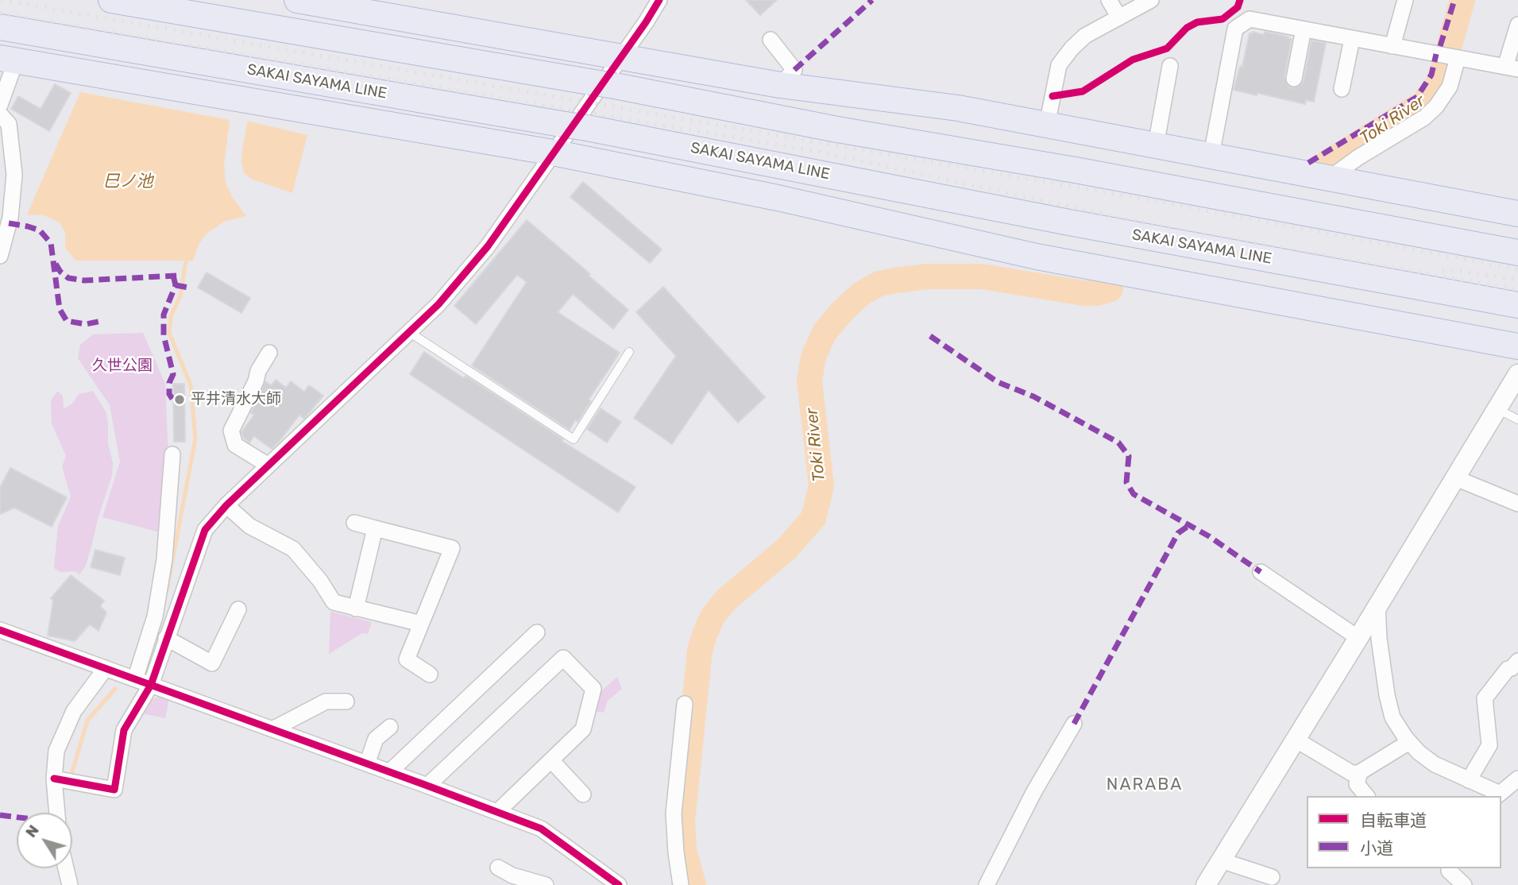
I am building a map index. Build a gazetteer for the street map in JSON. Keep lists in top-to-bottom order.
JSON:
{
  "streets": {
    "main road": ["SAKAI SAYAMA LINE"]
  },
  "districts": ["NARABA"],
  "water": ["Toki River", "巳ノ池"],
  "parks": ["久世公園"],
  "places": ["平井清水大師"],
  "legend": ["自転車道", "小道"],
  "north": "top left"
}
